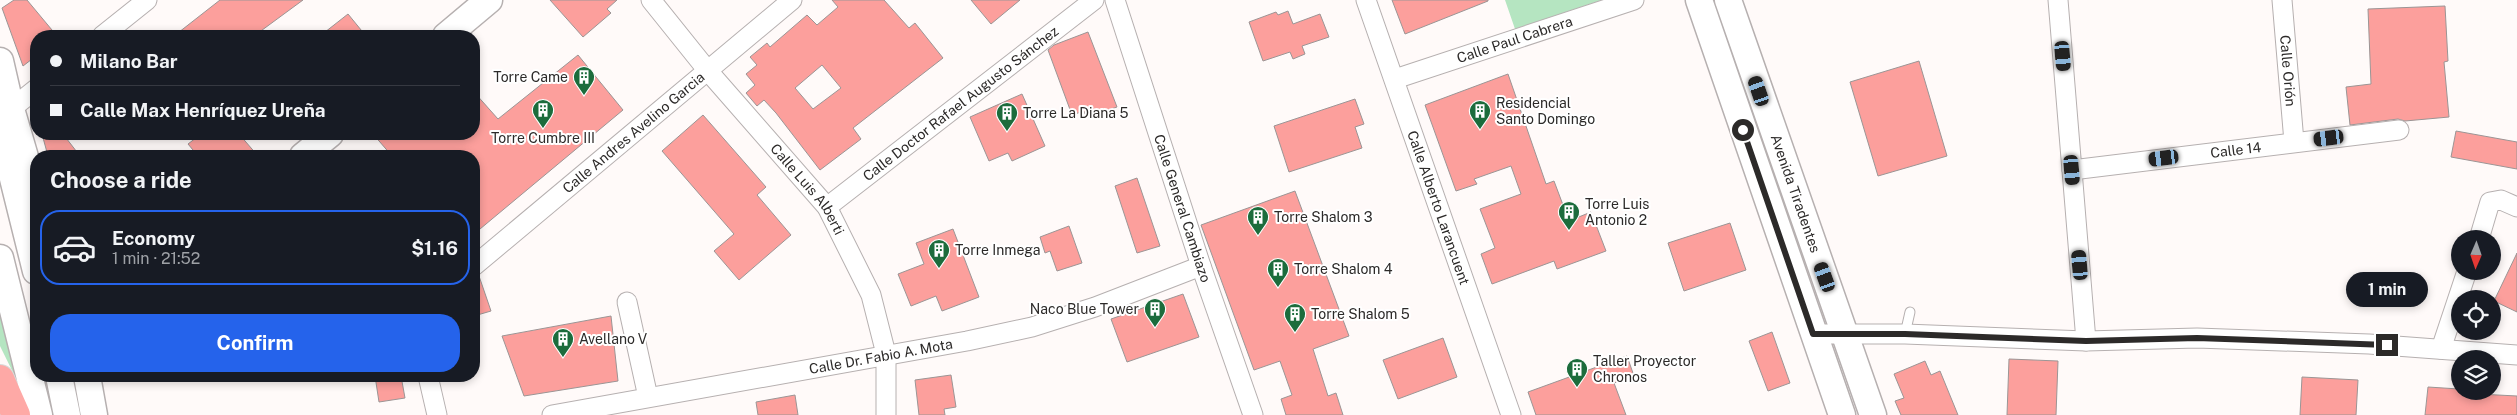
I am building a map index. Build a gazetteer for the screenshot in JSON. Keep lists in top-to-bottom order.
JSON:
{
  "streets": {
    "main road": ["Avenida Tiradentes"],
    "street": [
      "Calle Paul Cabrera",
      "Calle Orión",
      "Calle Doctor Rafael Augusto Sánchez",
      "Calle Andres Avelino Garcia",
      "Calle 14",
      "Calle Luis Alberti",
      "Calle Alberto Larancuent",
      "Calle General Cambiazo",
      "Calle Dr. Fabio A. Mota"
    ]
  },
  "crossings": [
    ["Calle Paul Cabrera", "Calle Alberto Larancuent"],
    ["Calle Orión", "Calle 14"],
    ["Calle Doctor Rafael Augusto Sánchez", "Calle Luis Alberti"],
    ["Calle Andres Avelino Garcia", "Calle Luis Alberti"],
    ["Calle Luis Alberti", "Calle Dr. Fabio A. Mota"],
    ["Calle General Cambiazo", "Calle Dr. Fabio A. Mota"]
  ],
  "places": {
    "building": [
      "Torre Came",
      "Torre Cumbre III",
      "Residencial Santo Domingo",
      "Torre La Diana 5",
      "Torre Luis Antonio 2",
      "Torre Shalom 3",
      "Torre Inmega",
      "Torre Shalom 4",
      "Naco Blue Tower",
      "Torre Shalom 5",
      "Avellano V",
      "Taller Proyector Chronos"
    ]
  },
  "north": "bottom",
  "page": {
    "banner": ["Milano Bar", "Calle Max Henríquez Ureña"],
    "heading": "Choose a ride",
    "list": [
      {
        "name": "Economy",
        "note": "1 min · 21:52",
        "value": "$1.16"
      }
    ],
    "bubble": "1 min",
    "buttons": "Confirm"
  }
}
